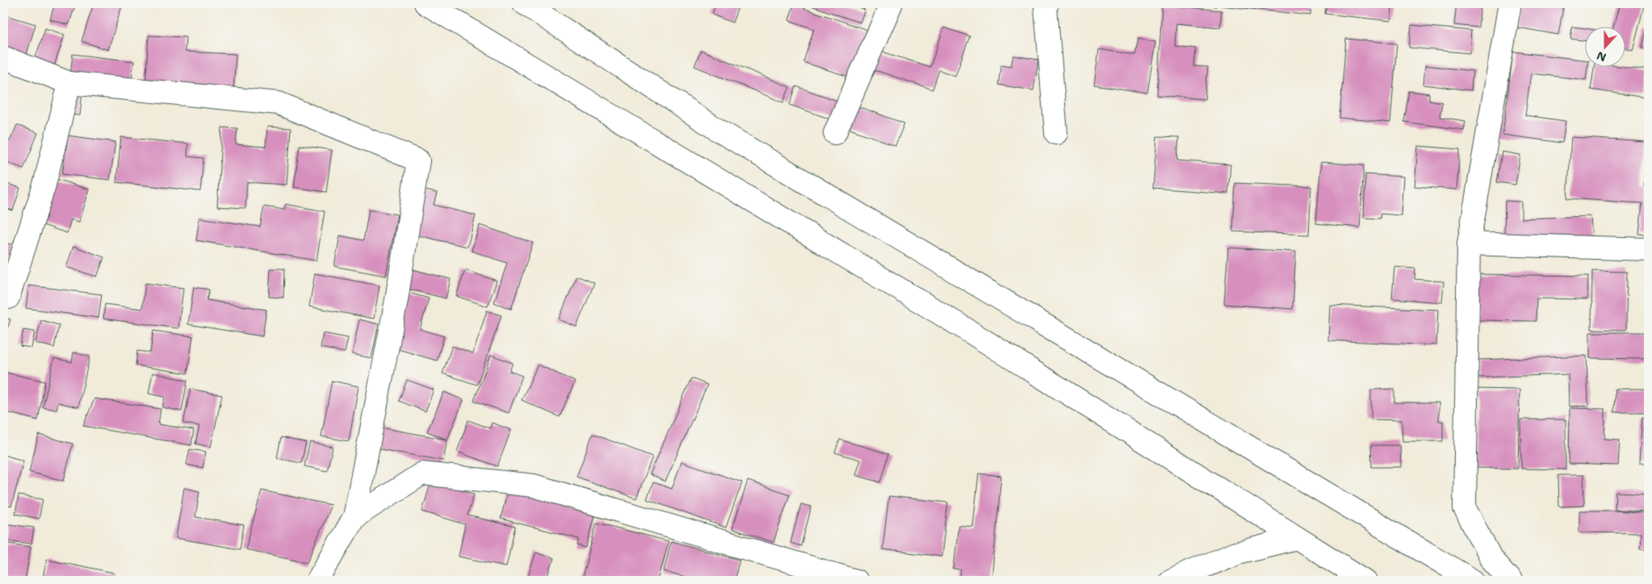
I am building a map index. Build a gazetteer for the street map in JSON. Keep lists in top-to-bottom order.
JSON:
{
  "north": "bottom"
}
